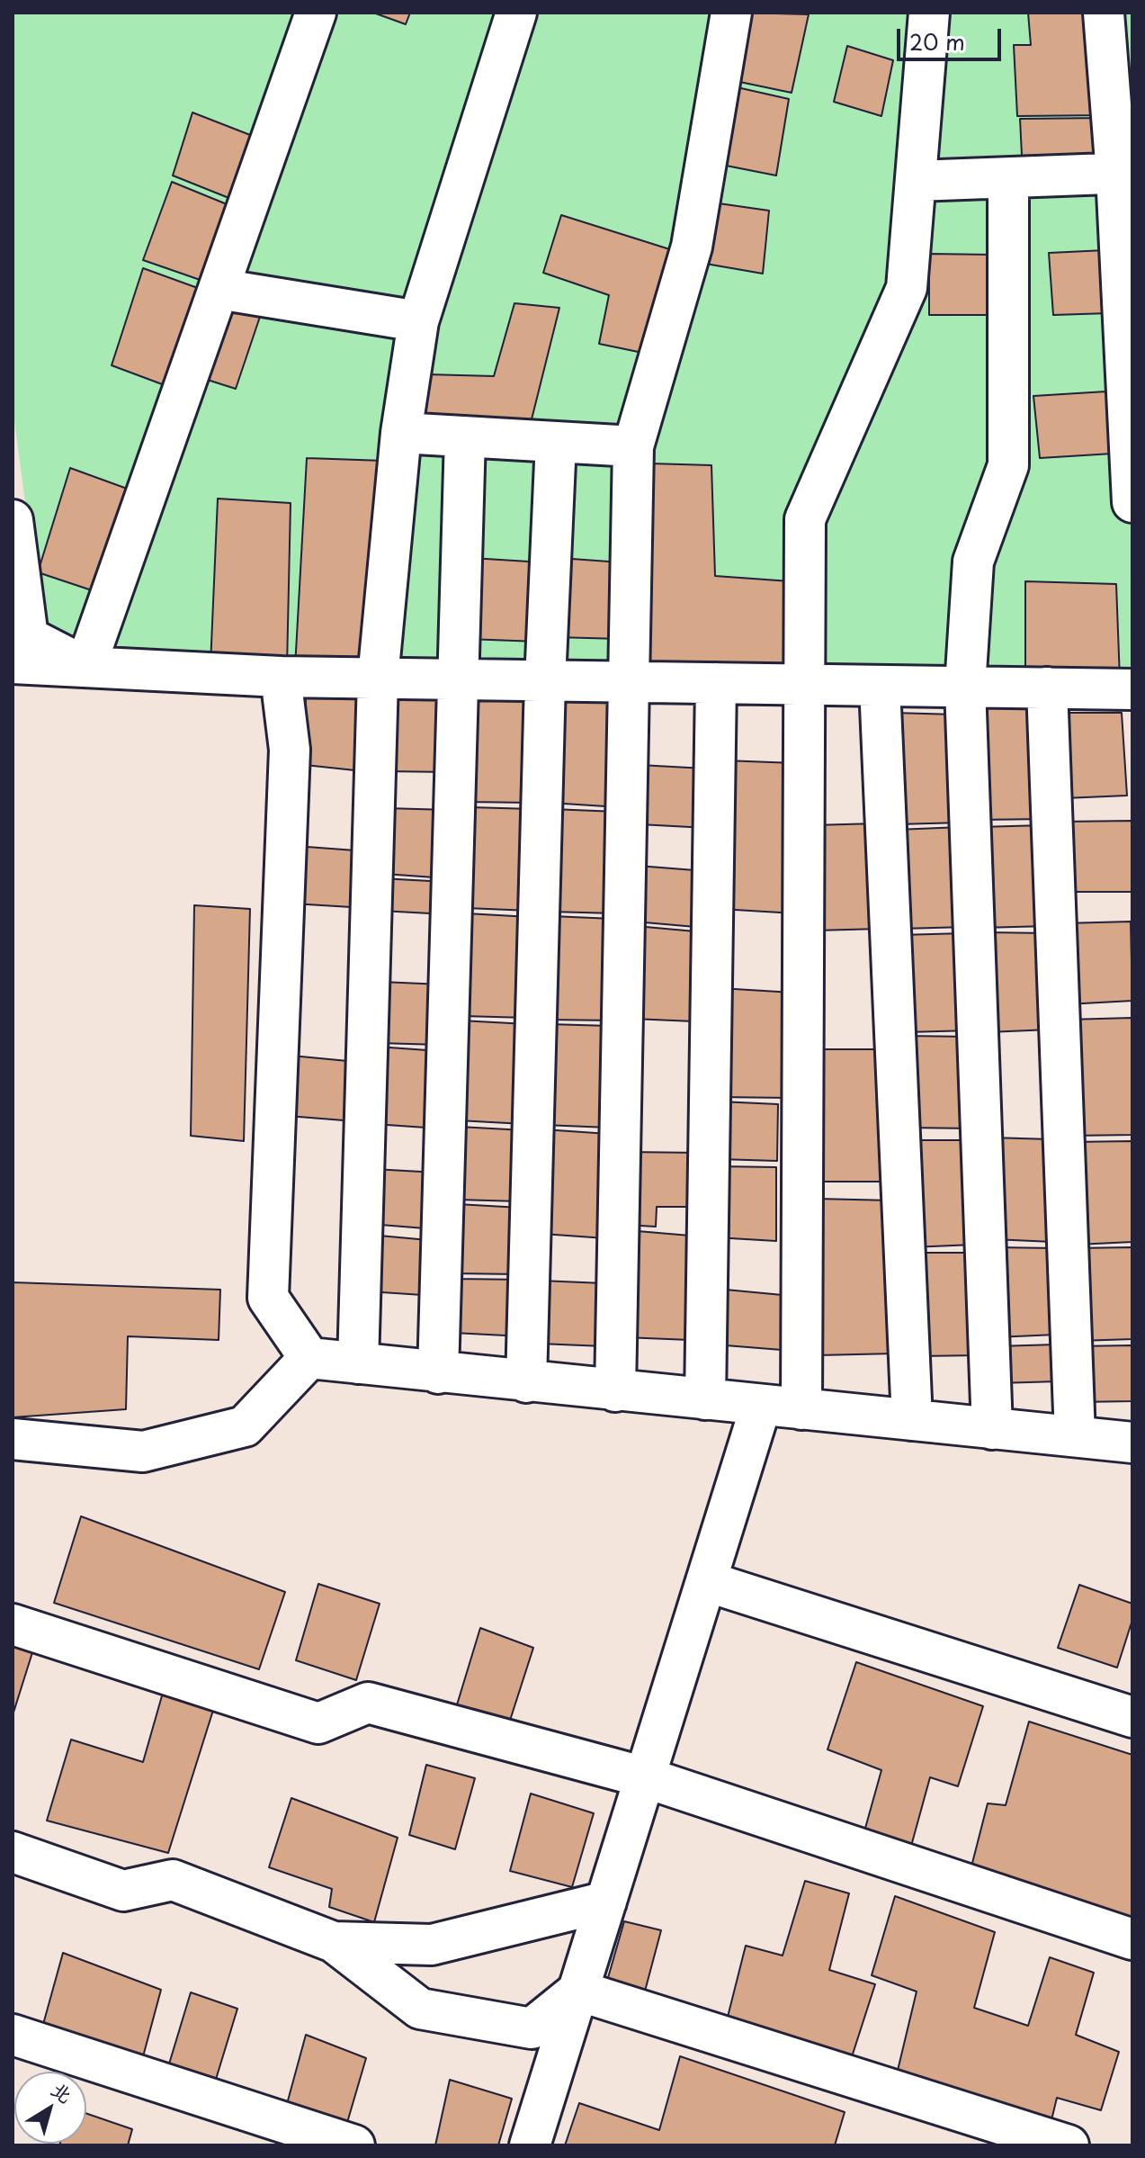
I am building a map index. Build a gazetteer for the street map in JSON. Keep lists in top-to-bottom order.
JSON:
{
  "scale_bar": "20 m",
  "north": "top right"
}
